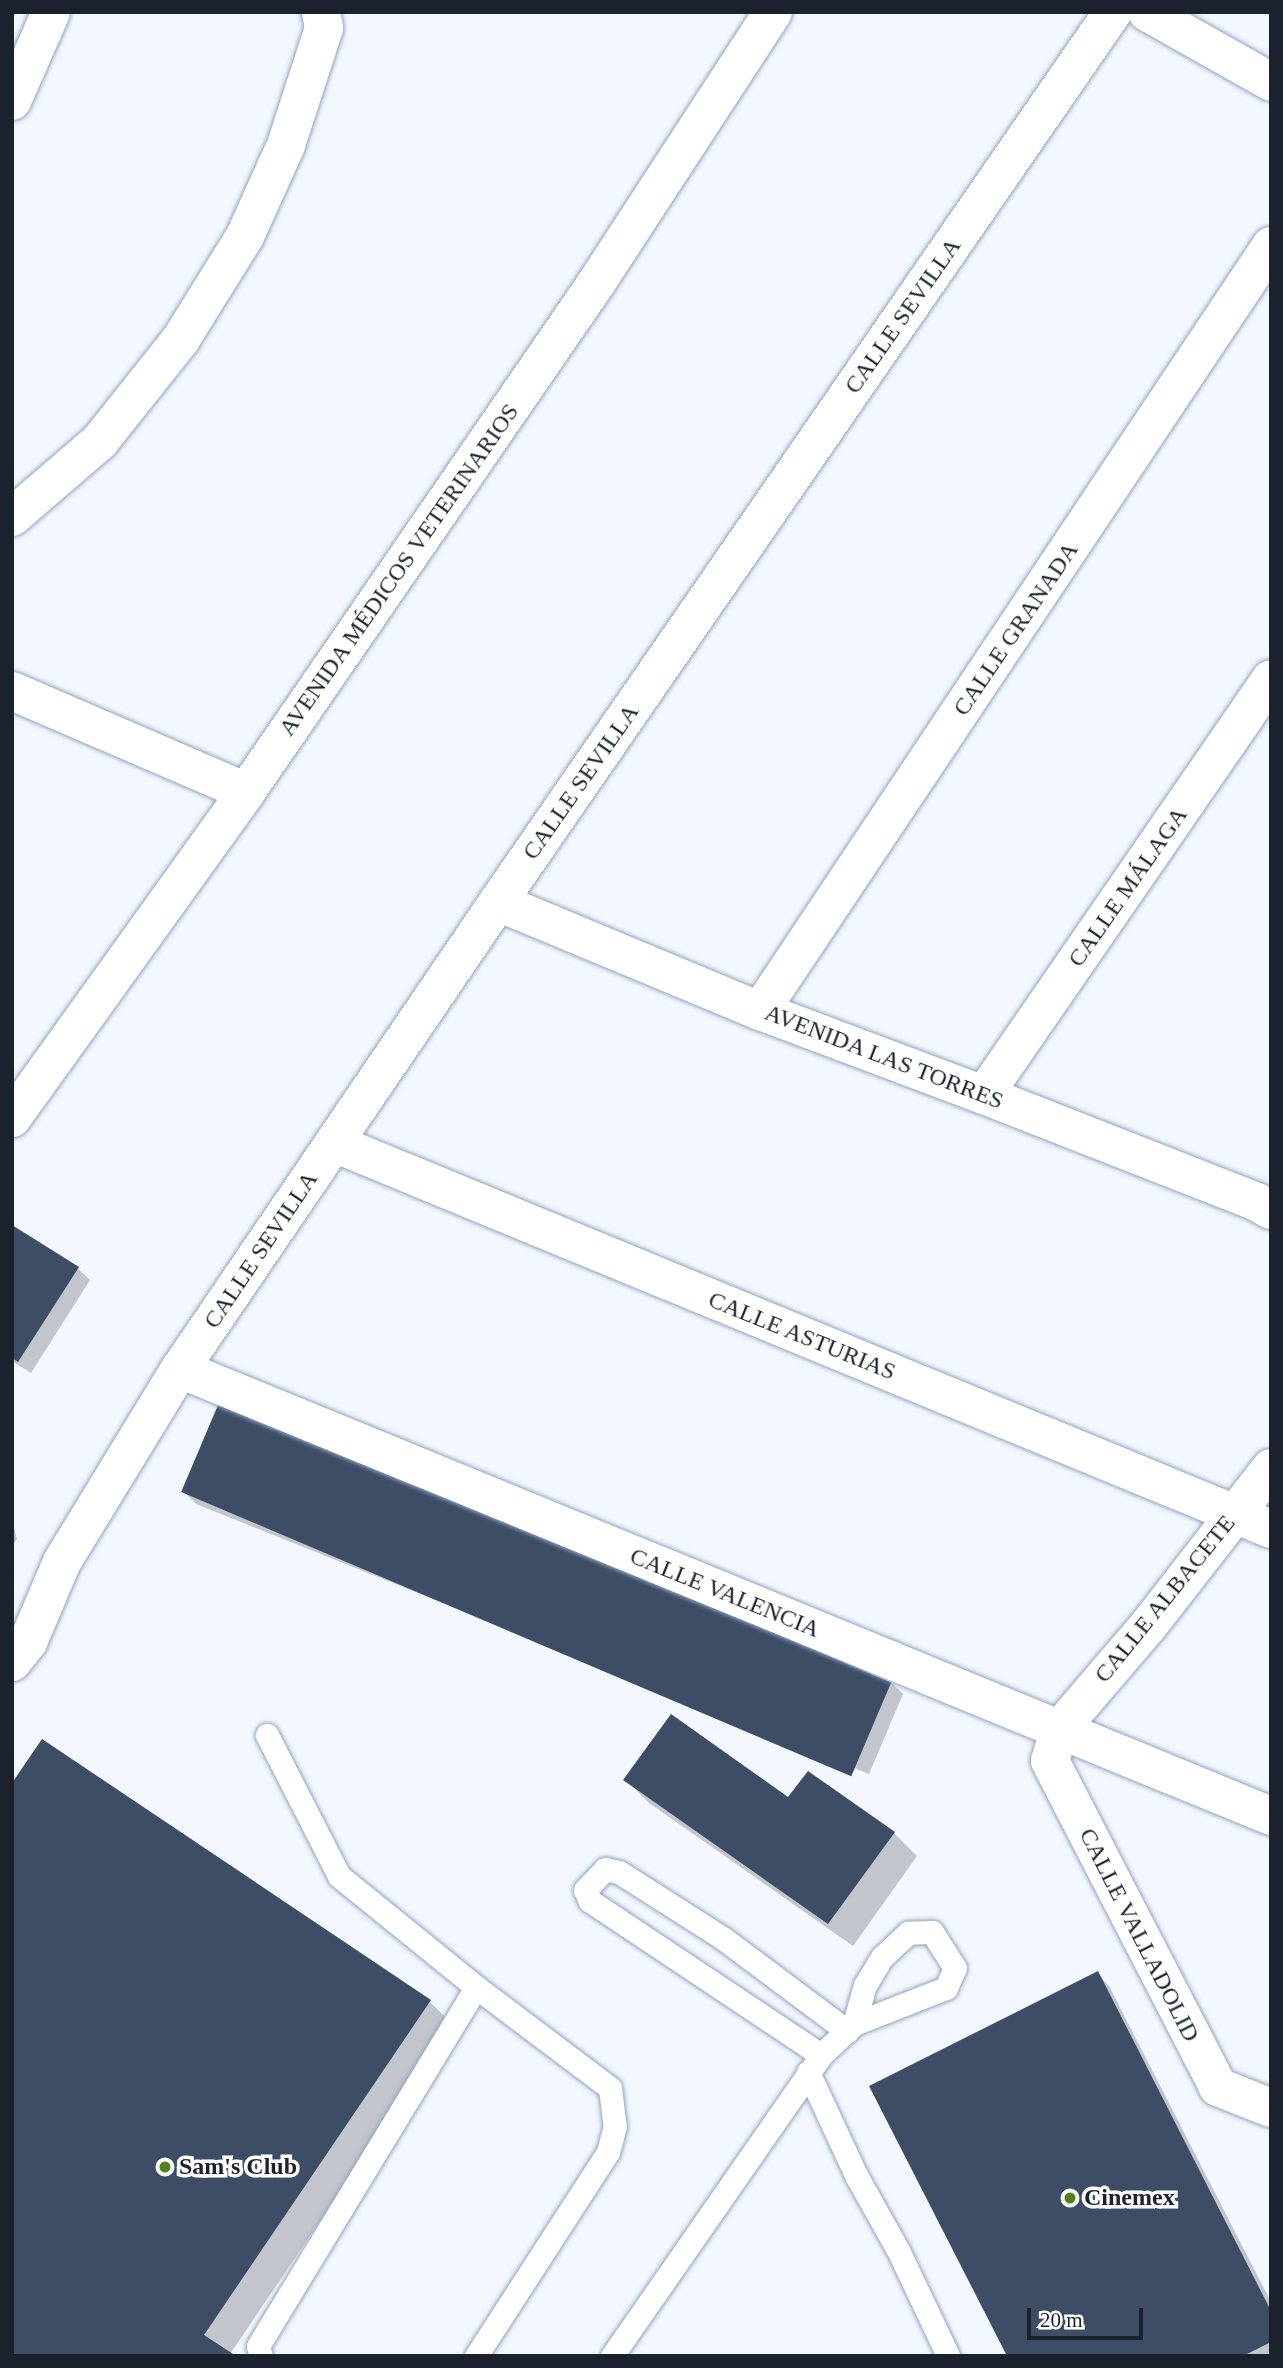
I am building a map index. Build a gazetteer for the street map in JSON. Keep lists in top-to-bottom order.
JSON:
{
  "streets": {
    "street": [
      "CALLE SEVILLA",
      "AVENIDA MÉDICOS VETERINARIOS",
      "CALLE GRANADA",
      "CALLE MÁLAGA",
      "AVENIDA LAS TORRES",
      "CALLE ASTURIAS",
      "CALLE VALENCIA",
      "CALLE ALBACETE",
      "CALLE VALLADOLID"
    ]
  },
  "crossings": [
    ["CALLE SEVILLA", "AVENIDA LAS TORRES"],
    ["CALLE SEVILLA", "CALLE ASTURIAS"],
    ["CALLE SEVILLA", "CALLE VALENCIA"],
    ["CALLE GRANADA", "AVENIDA LAS TORRES"],
    ["CALLE MÁLAGA", "AVENIDA LAS TORRES"],
    ["CALLE ASTURIAS", "CALLE ALBACETE"],
    ["CALLE VALENCIA", "CALLE ALBACETE"],
    ["CALLE VALENCIA", "CALLE VALLADOLID"],
    ["CALLE ALBACETE", "CALLE VALLADOLID"]
  ],
  "places": ["Sam's Club", "Cinemex"],
  "scale_bar": "20 m"
}
